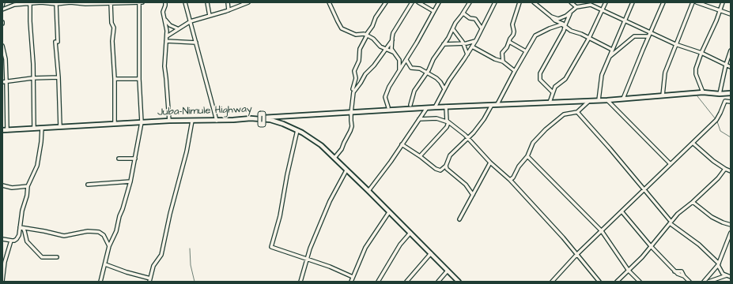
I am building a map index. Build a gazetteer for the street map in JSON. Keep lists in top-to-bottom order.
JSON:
{
  "streets": {
    "main road": ["Juba–Nimule Highway", "1"]
  }
}
